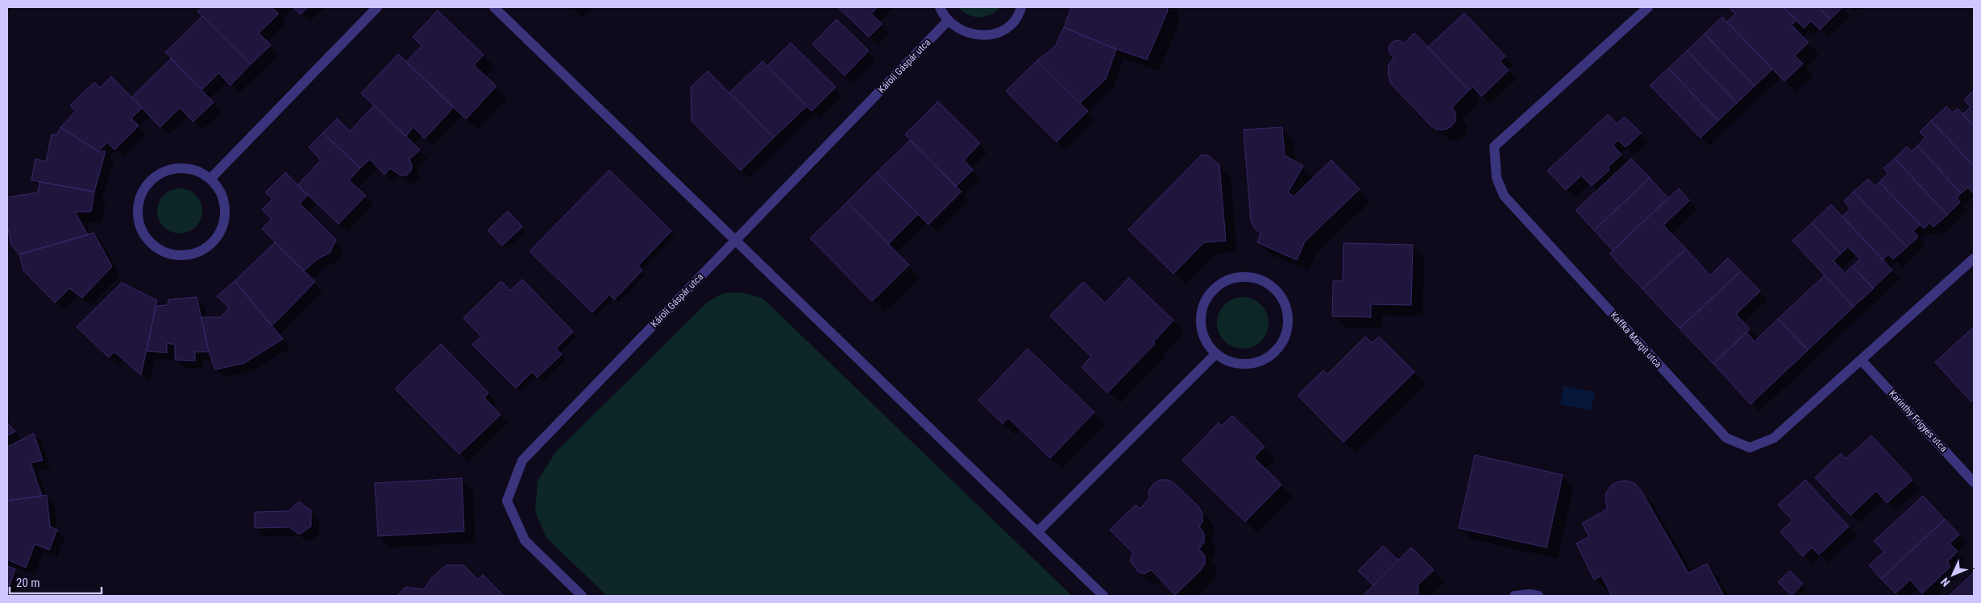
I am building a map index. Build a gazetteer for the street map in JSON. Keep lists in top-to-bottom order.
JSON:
{
  "streets": {
    "street": ["Károli Gáspár utca", "Kaffka Margit utca", "Karinthy Frigyes utca"]
  },
  "crossings": [
    ["Kaffka Margit utca", "Karinthy Frigyes utca"]
  ],
  "scale_bar": "20 m",
  "north": "bottom left"
}
